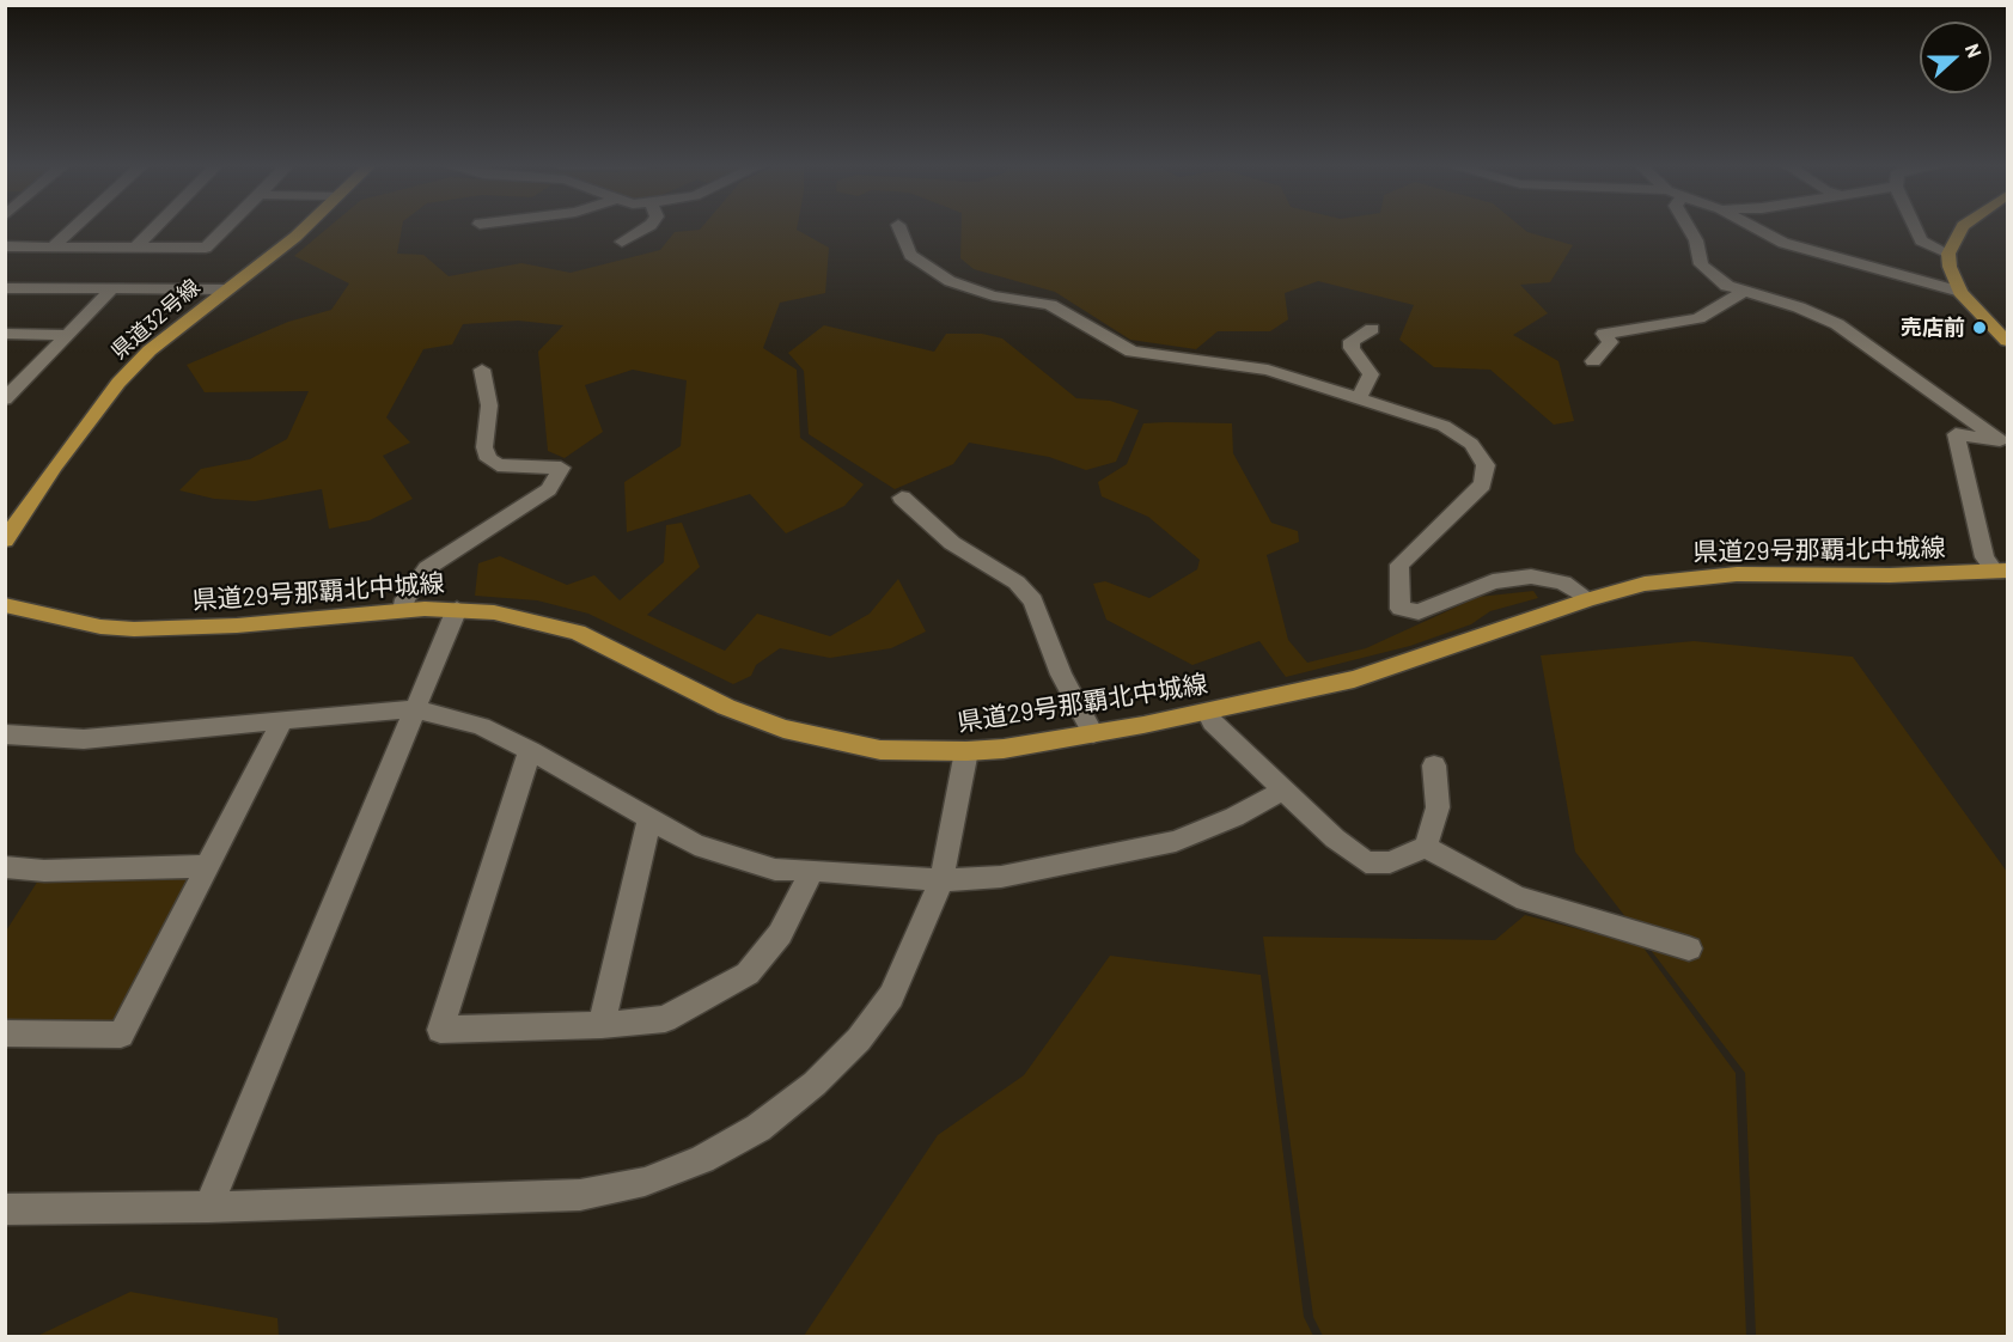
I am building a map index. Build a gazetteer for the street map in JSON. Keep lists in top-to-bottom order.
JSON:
{
  "streets": {
    "main road": ["県道32号線", "県道29号那覇北中城線"]
  },
  "places": ["売店前"],
  "north": "right"
}
